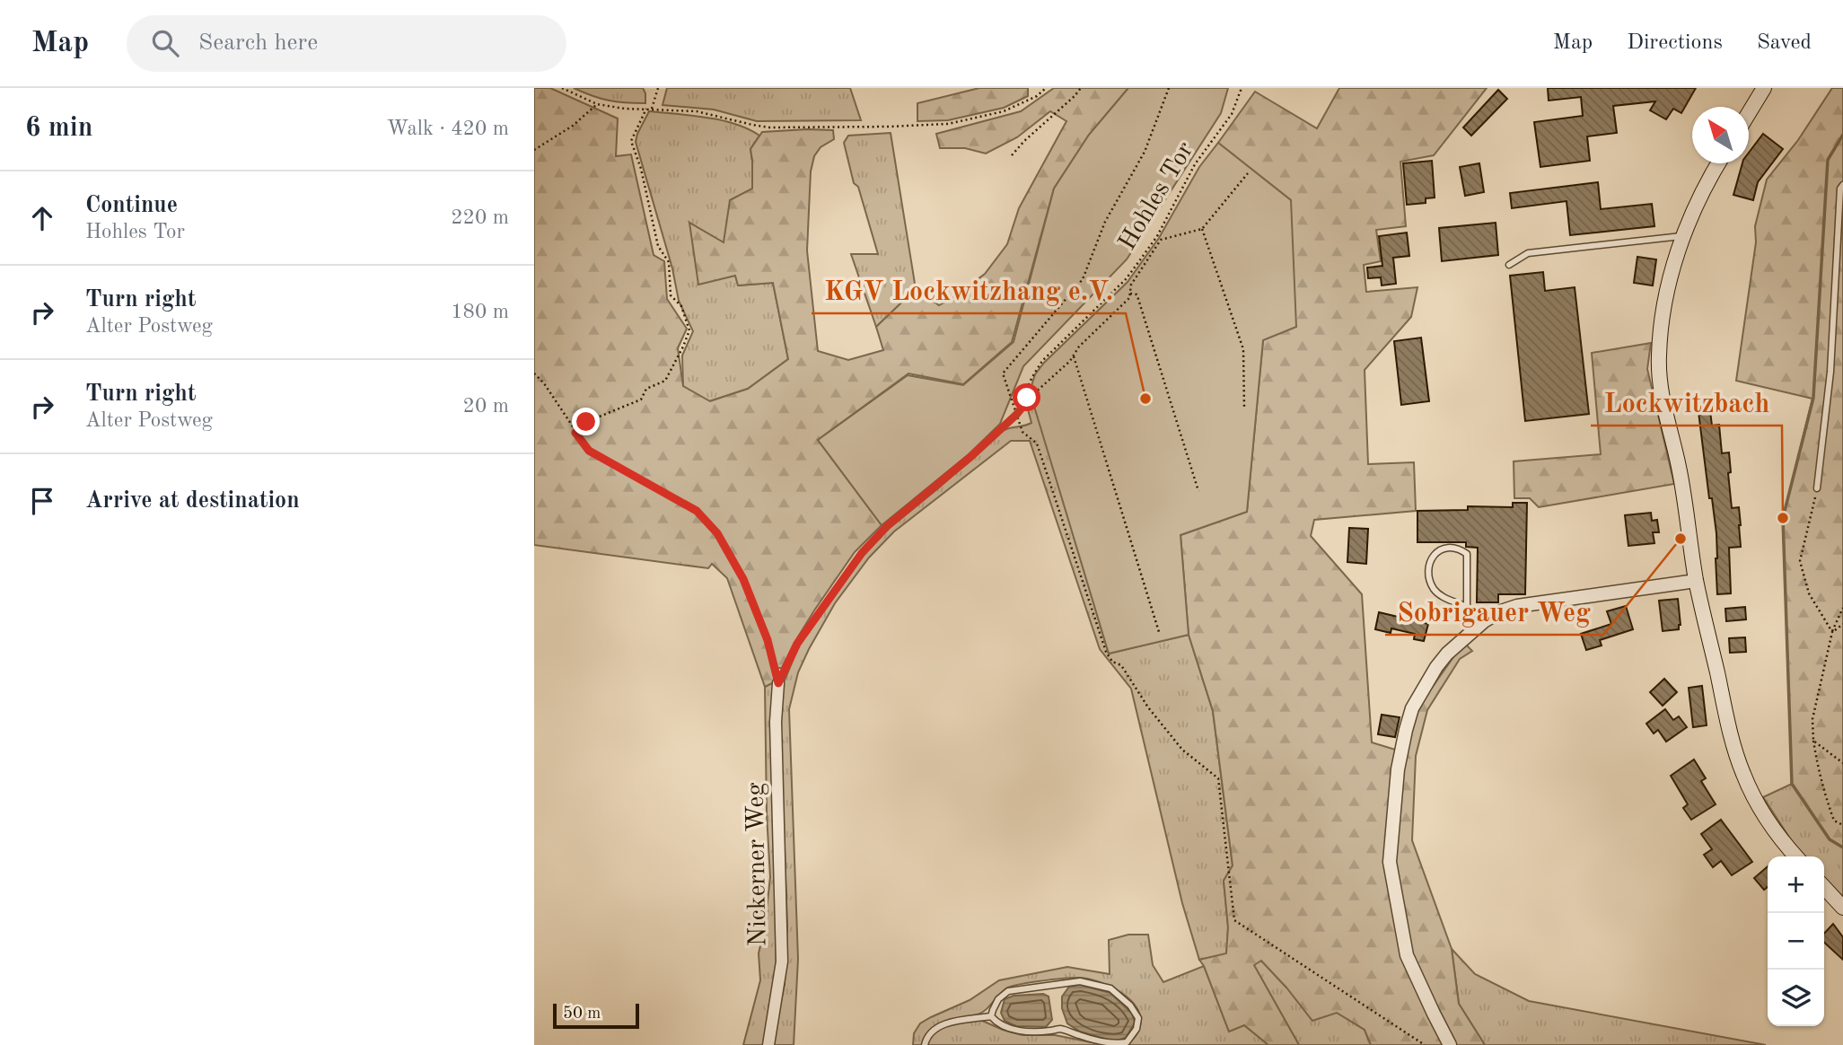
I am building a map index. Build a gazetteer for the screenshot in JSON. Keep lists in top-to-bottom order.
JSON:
{
  "streets": {
    "street": ["Nickerner Weg"],
    "path": ["Hohles Tor"]
  },
  "crossings": [
    ["Hohles Tor", "Nickerner Weg"]
  ],
  "places": ["KGV Lockwitzhang e.V.", "Lockwitzbach", "Sobrigauer Weg"],
  "scale_bar": "50 m",
  "north": "top left",
  "page": {
    "header": "Map",
    "search": "Search here",
    "nav": ["Map", "Directions", "Saved"],
    "heading": ["6 min", "Walk · 420 m"],
    "list": [
      ["Continue", "Hohles Tor", "220 m"],
      ["Turn right", "Alter Postweg", "180 m"],
      ["Turn right", "Alter Postweg", "20 m"],
      "Arrive at destination"
    ],
    "map_buttons": ["+", "−"],
    "scale": "50 m"
  }
}
